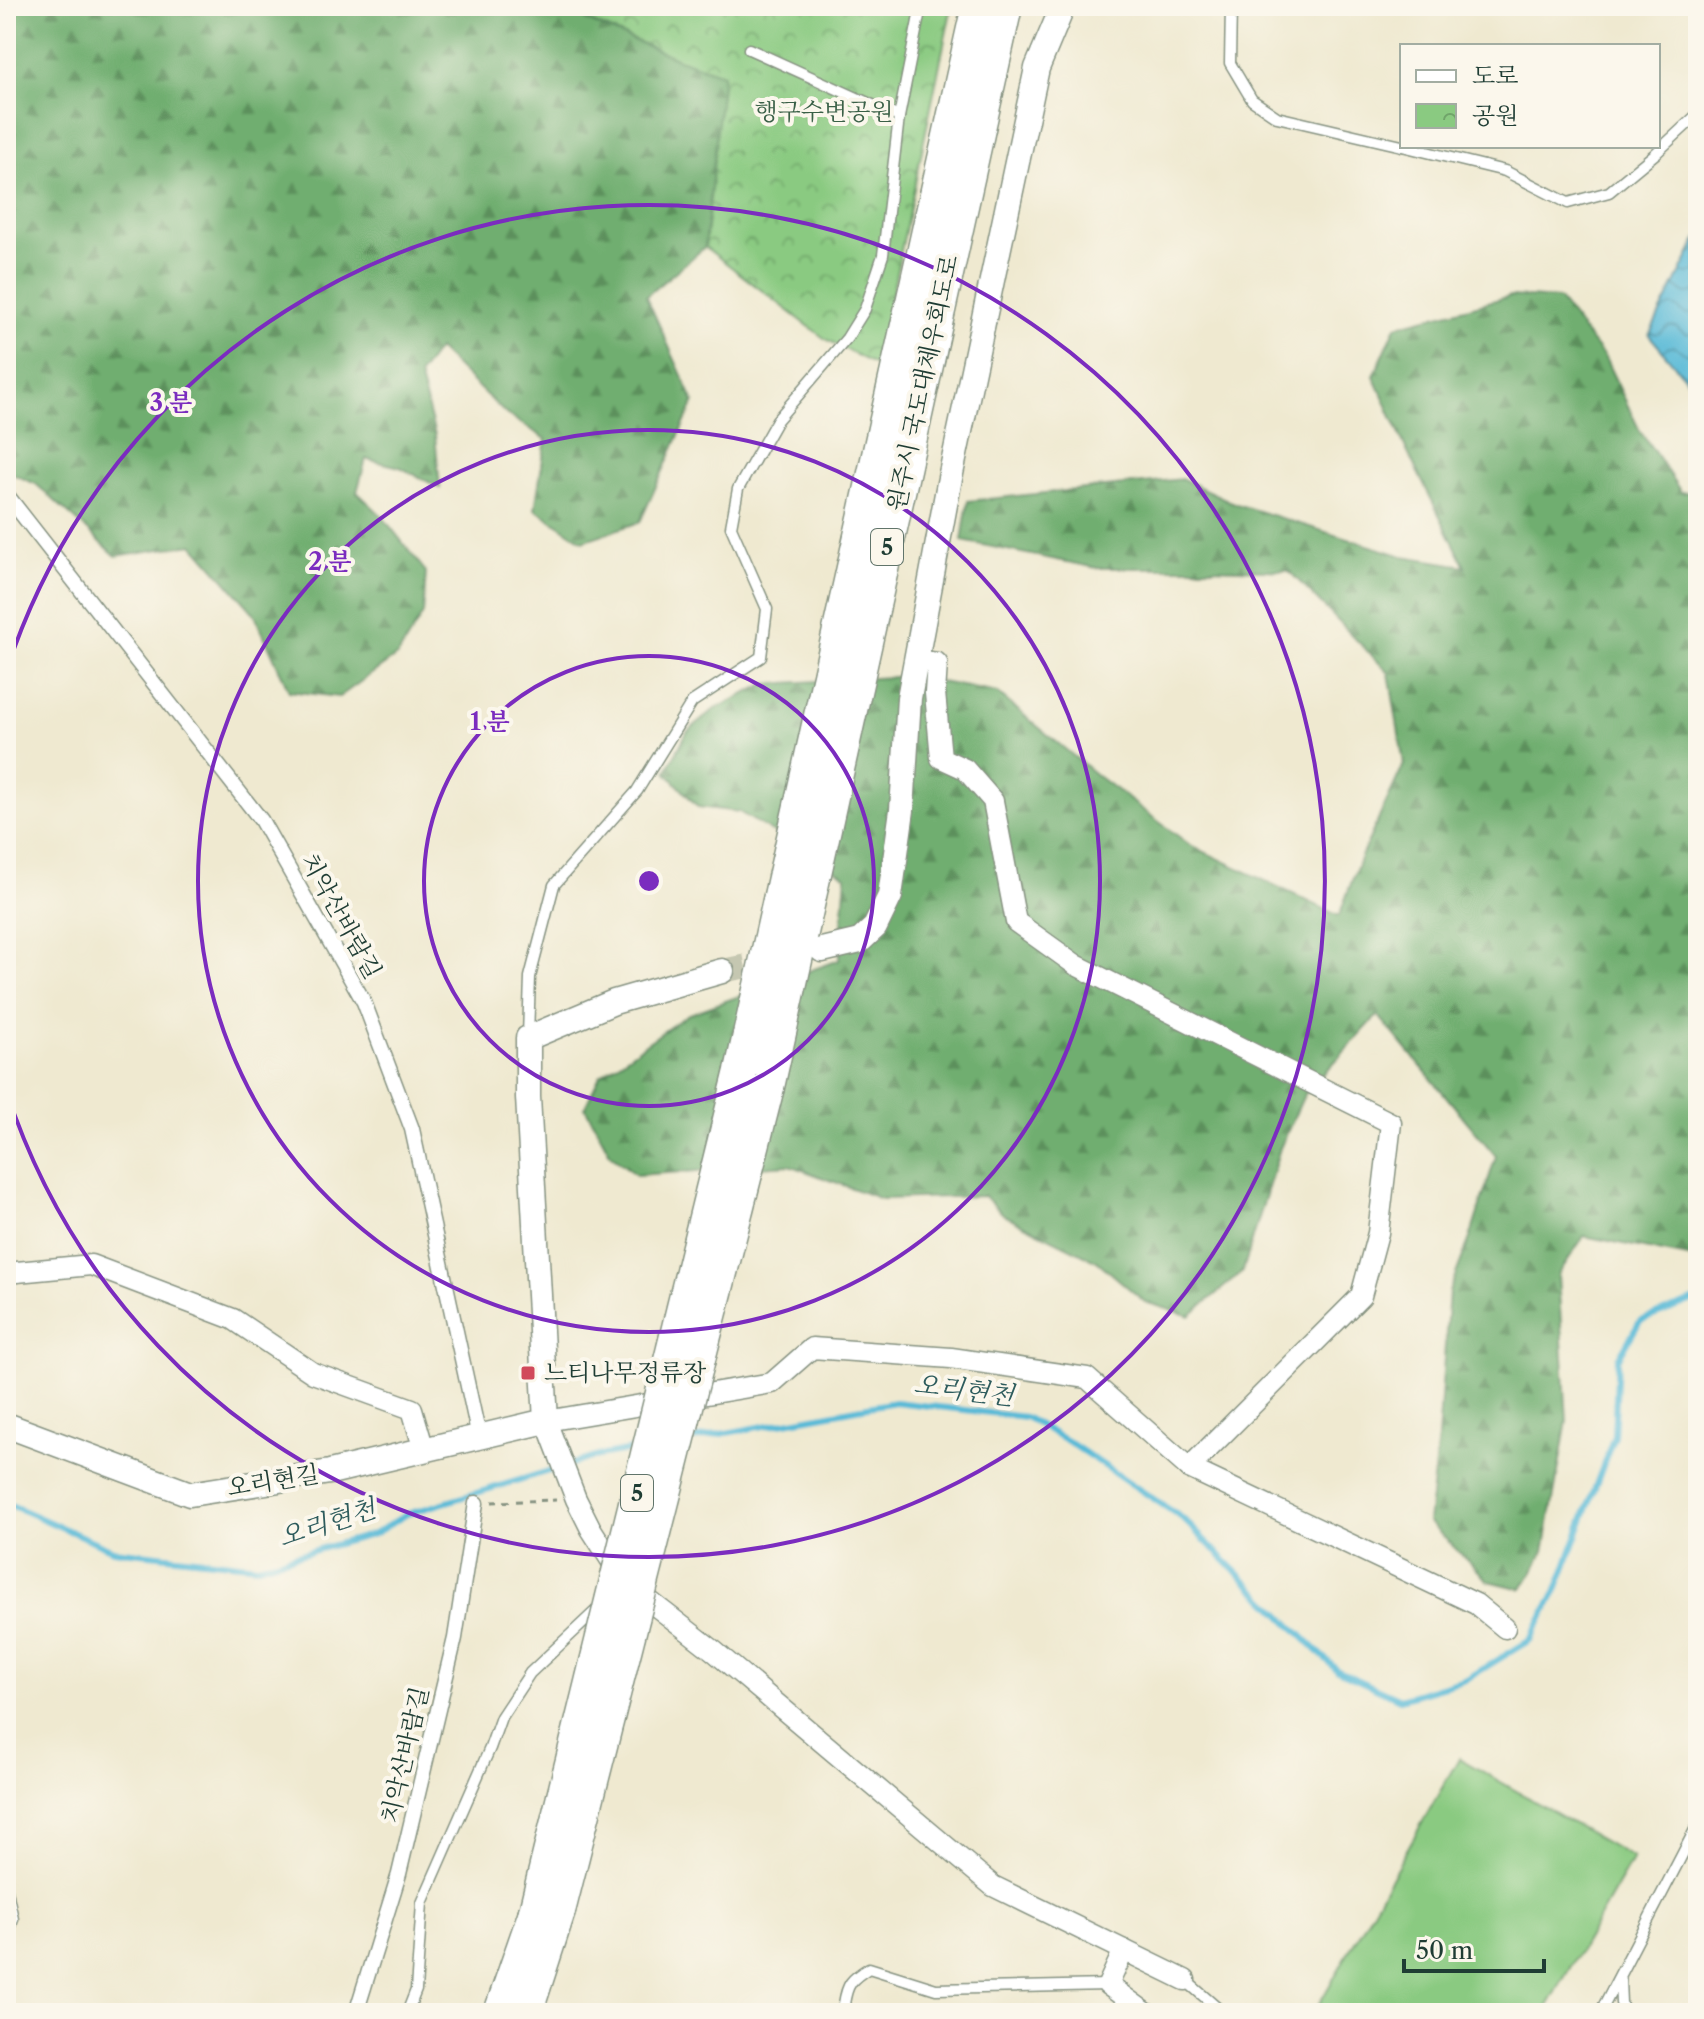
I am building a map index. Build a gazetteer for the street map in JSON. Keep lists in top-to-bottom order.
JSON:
{
  "streets": {
    "highway": ["원주시 국도대체우회도로", "5"],
    "street": ["치악산바람길", "오리현길"]
  },
  "crossings": [
    ["원주시 국도대체우회도로", "5"],
    ["치악산바람길", "오리현길"]
  ],
  "water": ["오리현천"],
  "parks": ["행구수변공원"],
  "places": {
    "transit": ["느티나무정류장"]
  },
  "legend": ["도로", "공원"],
  "scale_bar": "50 m",
  "rings": ["3 분", "2 분", "1 분"]
}
